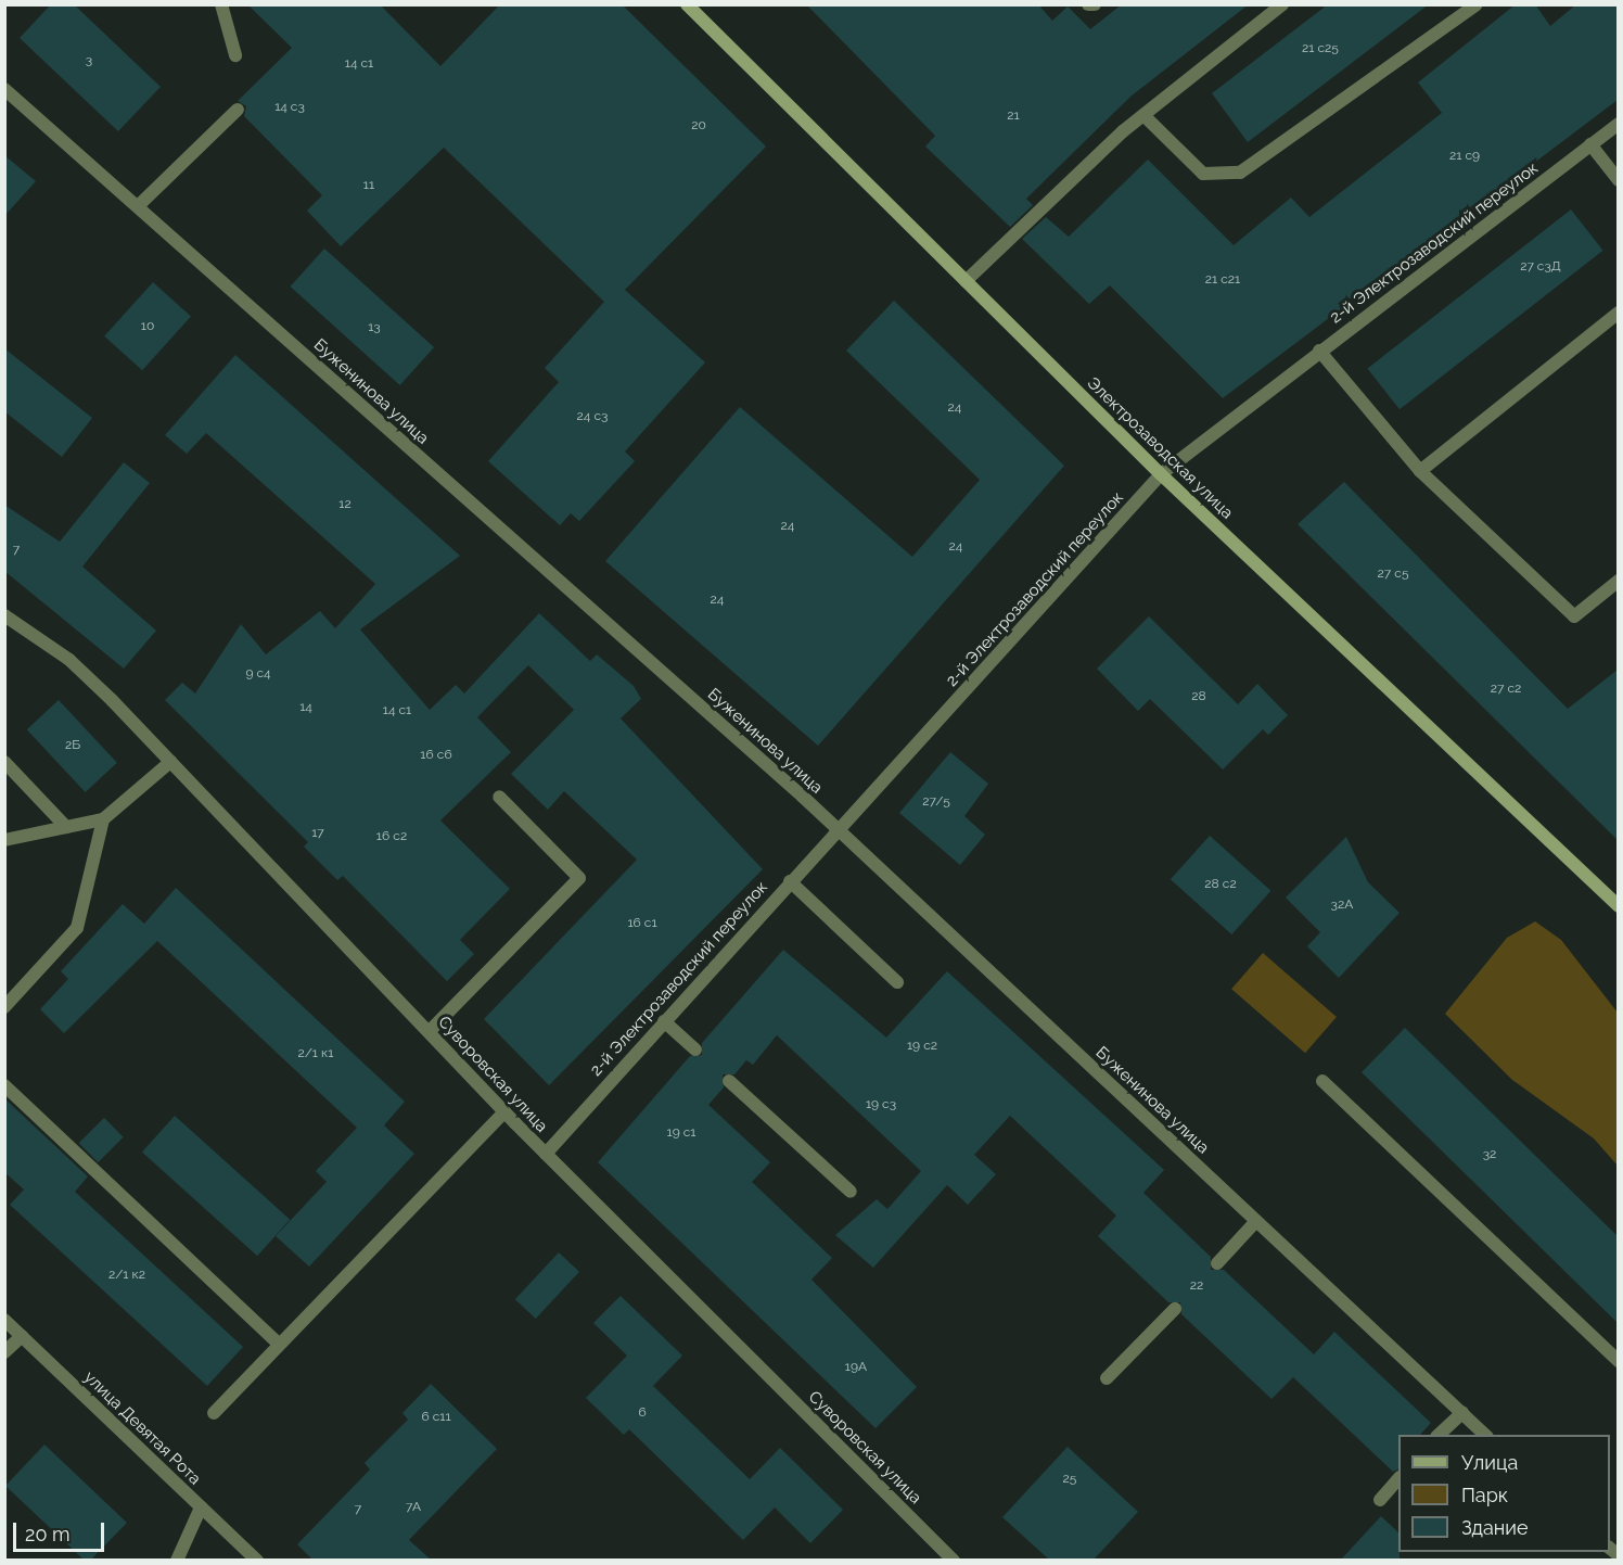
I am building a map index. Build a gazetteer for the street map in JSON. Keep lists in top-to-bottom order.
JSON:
{
  "streets": {
    "street": [
      "2-й Электрозаводский переулок",
      "Буженинова улица",
      "Электрозаводская улица",
      "Суворовская улица",
      "улица Девятая Рота"
    ]
  },
  "crossings": [
    ["2-й Электрозаводский переулок", "Буженинова улица"],
    ["2-й Электрозаводский переулок", "Электрозаводская улица"],
    ["2-й Электрозаводский переулок", "Суворовская улица"]
  ],
  "house_numbers": [
    "21 с25",
    "3",
    "14 с1",
    "14 с3",
    "21",
    "20",
    "21 с9",
    "11",
    "27 с3Д",
    "21 с21",
    "10",
    "13",
    "24",
    "24 с3",
    "12",
    "24",
    "24",
    "7",
    "27 с5",
    "24",
    "9 с4",
    "27 с2",
    "28",
    "14",
    "14 с1",
    "2Б",
    "16 с6",
    "27/5",
    "17",
    "16 с2",
    "28 с2",
    "32А",
    "16 с1",
    "19 с2",
    "2/1 к1",
    "19 с3",
    "19 с1",
    "32",
    "2/1 к2",
    "22",
    "19А",
    "6",
    "6 с11",
    "25",
    "7А",
    "7"
  ],
  "legend": ["Улица", "Парк", "Здание"],
  "scale_bar": "20 m"
}
